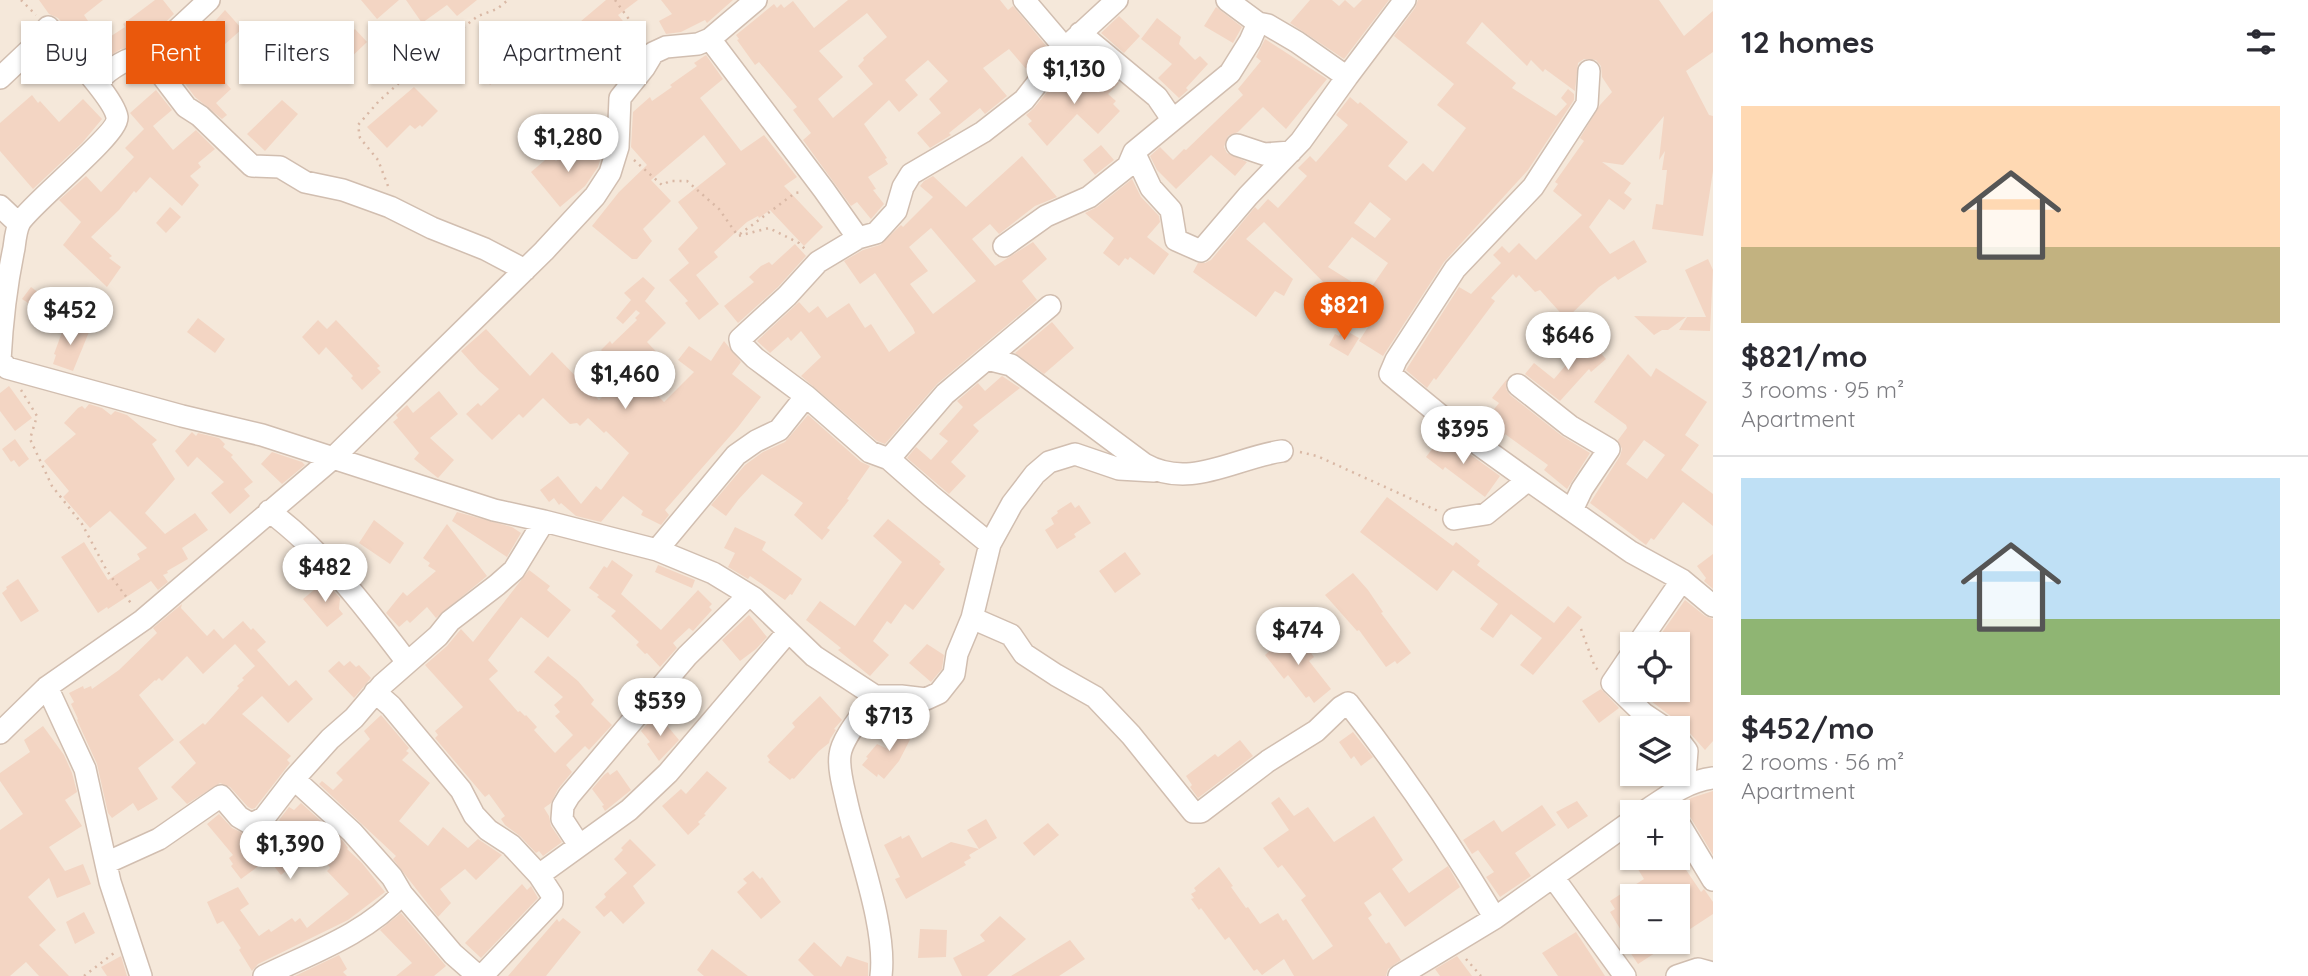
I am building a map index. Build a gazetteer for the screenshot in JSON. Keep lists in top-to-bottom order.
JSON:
{
  "page": {
    "heading": "12 homes",
    "chip": [
      "Buy",
      "Rent",
      "Filters",
      "New",
      "Apartment"
    ],
    "price": [
      "$1,130",
      "$1,280",
      "$821",
      "$452",
      "$646",
      "$1,460",
      "$395",
      "$482",
      "$474",
      "$539",
      "$713",
      "$1,390"
    ],
    "list": [
      {
        "name": "$821/mo",
        "note": "3 rooms · 95 m² · Apartment"
      },
      {
        "name": "$452/mo",
        "note": "2 rooms · 56 m² · Apartment"
      }
    ],
    "map_buttons": ["+", "−"]
  }
}
